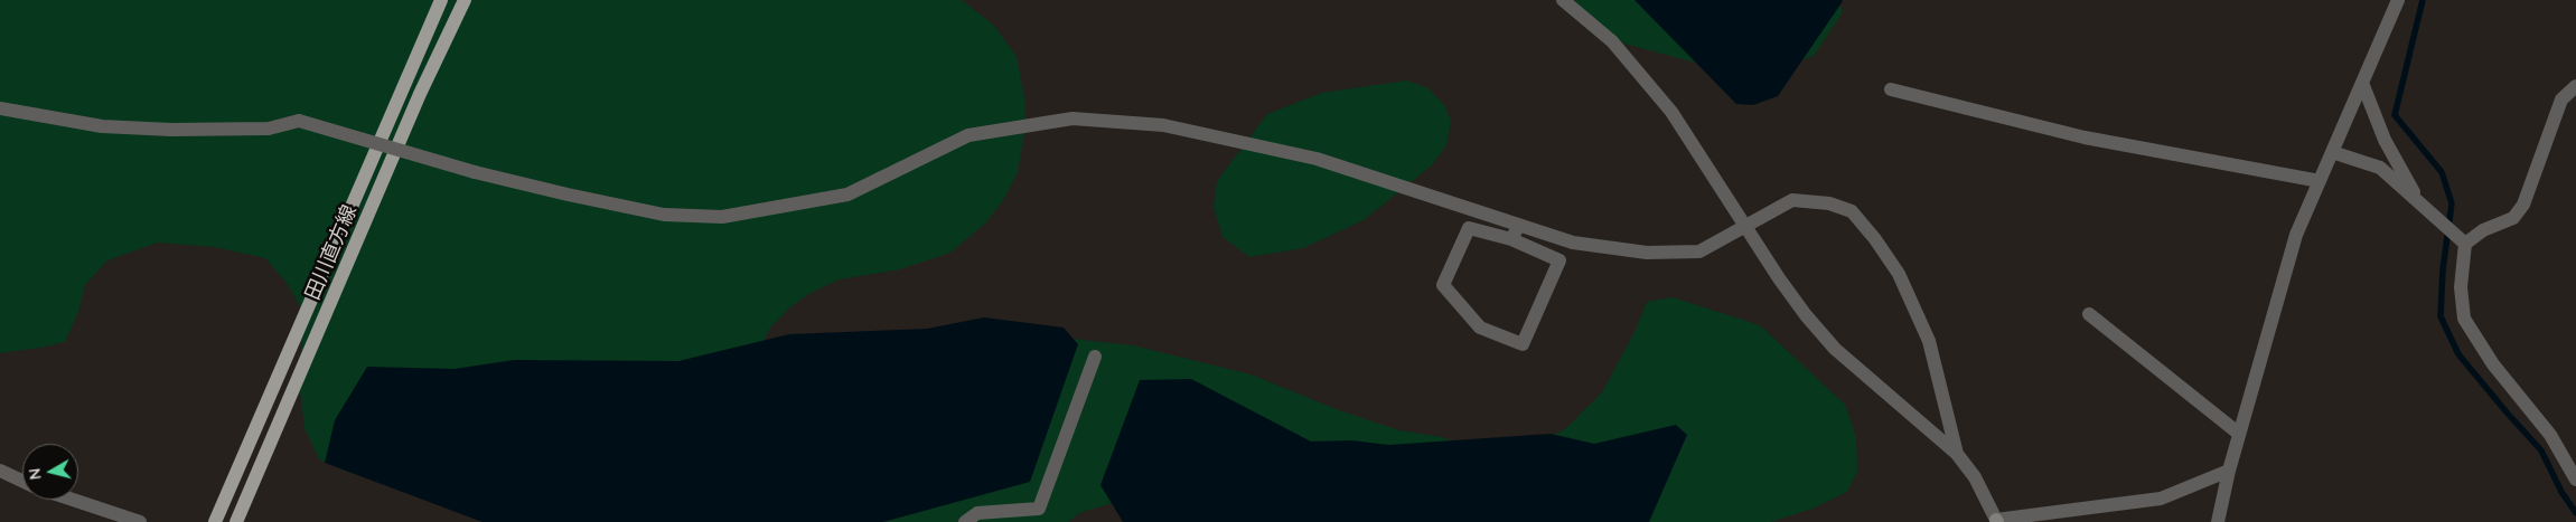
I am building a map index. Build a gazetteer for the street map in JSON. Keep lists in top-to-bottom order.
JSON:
{
  "streets": {
    "main road": ["田川直方線"]
  },
  "north": "left"
}
